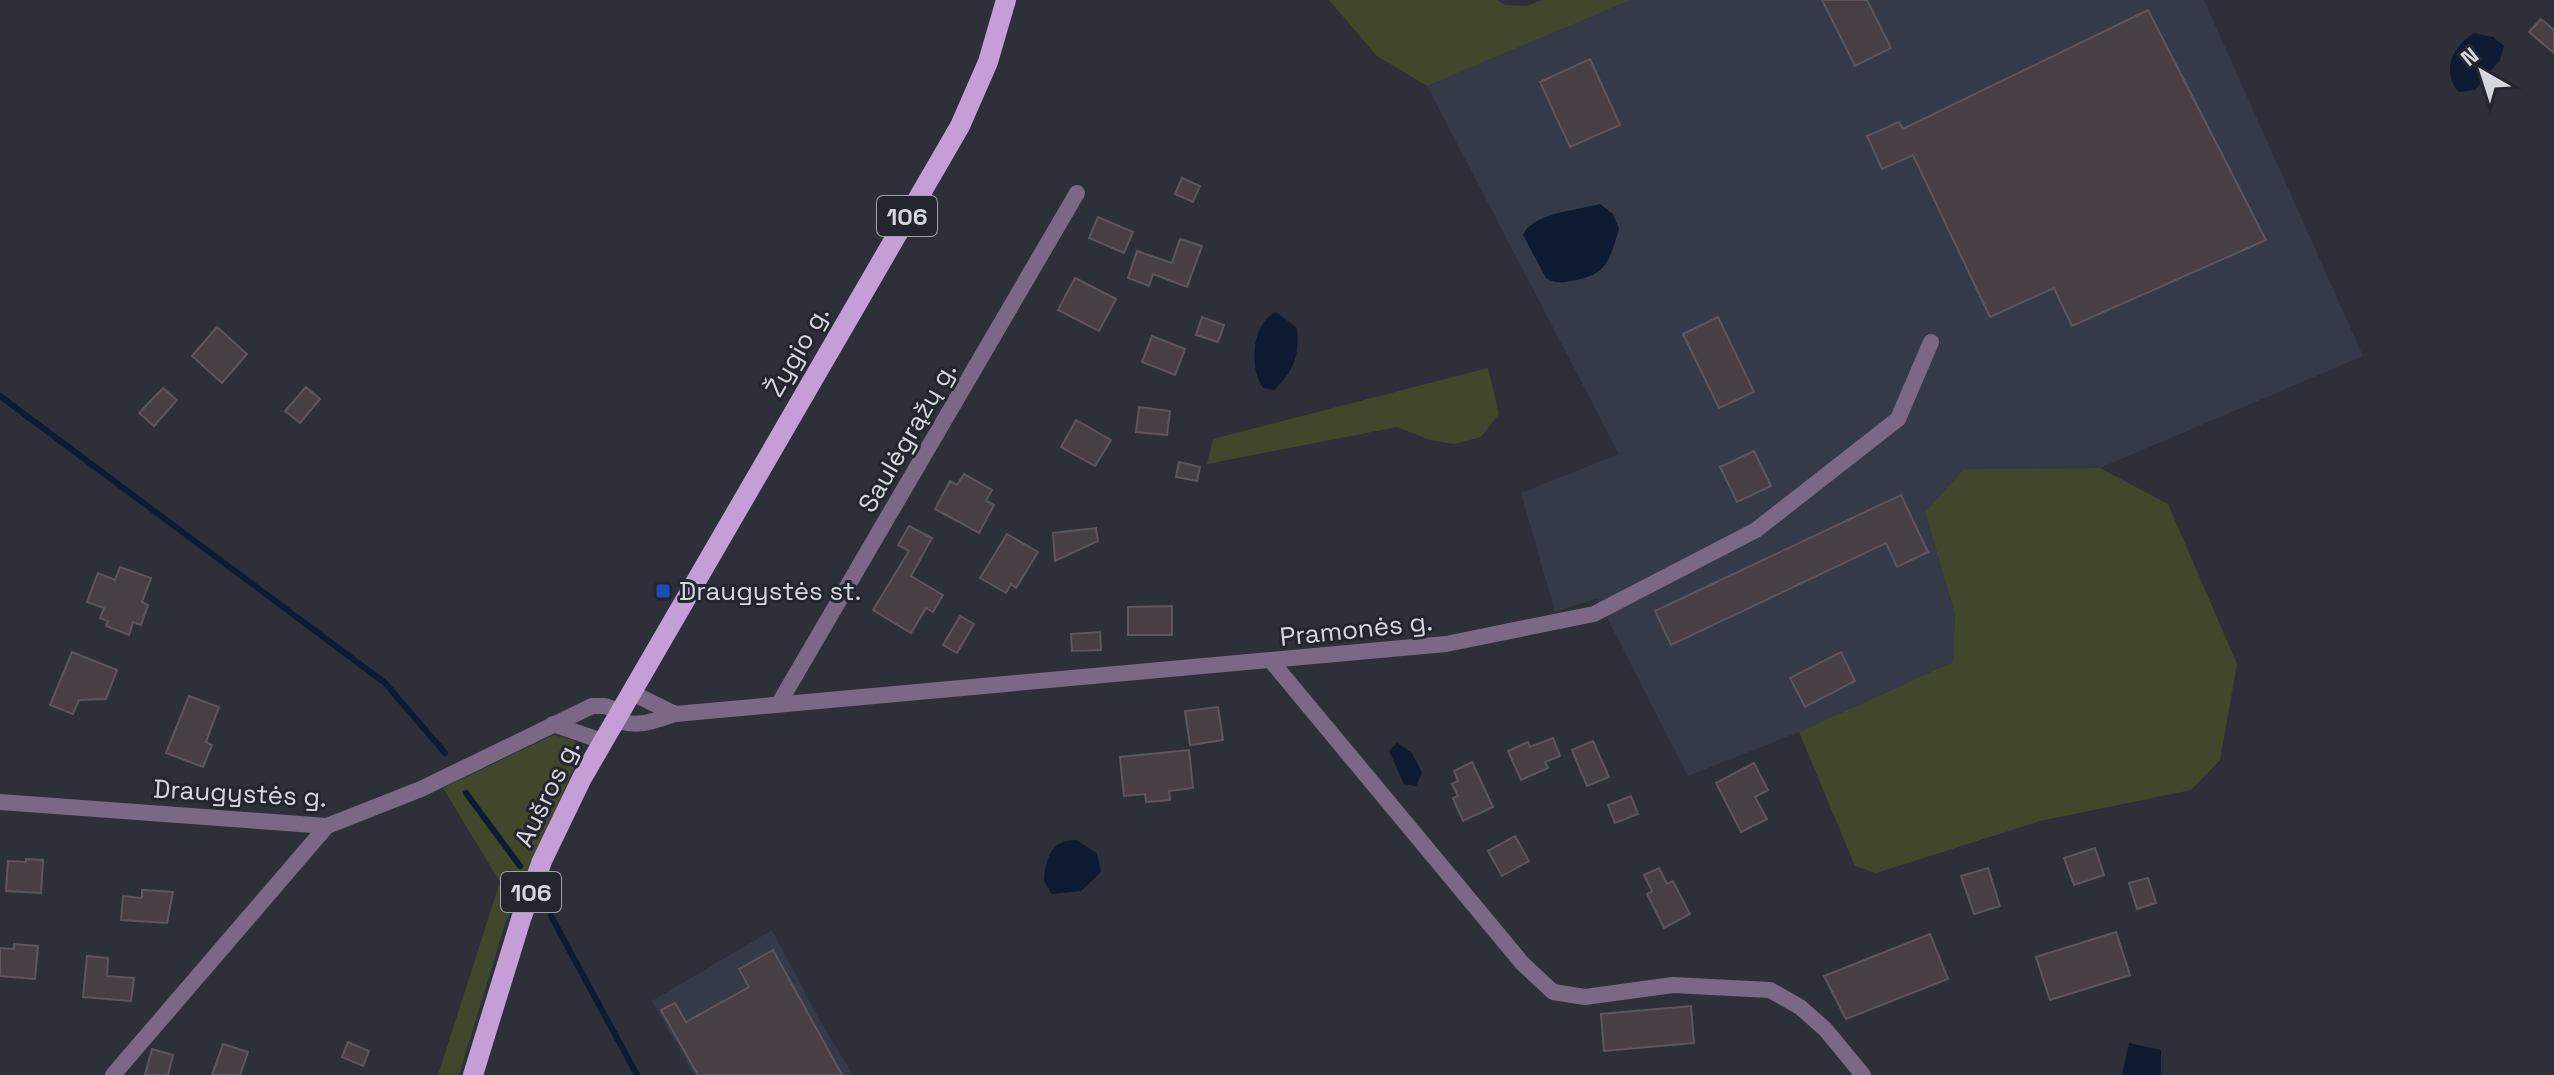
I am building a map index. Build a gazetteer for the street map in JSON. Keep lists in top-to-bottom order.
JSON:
{
  "streets": {
    "main road": ["106", "Žygio g.", "Aušros g."],
    "street": ["Saulėgrąžų g.", "Pramonės g.", "Draugystės g."]
  },
  "crossings": [
    ["Žygio g.", "Pramonės g."],
    ["Žygio g.", "Draugystės g."],
    ["Žygio g.", "Aušros g."],
    ["Saulėgrąžų g.", "Pramonės g."],
    ["Pramonės g.", "Draugystės g."],
    ["Pramonės g.", "Aušros g."],
    ["Draugystės g.", "Aušros g."]
  ],
  "places": {
    "transit": ["Draugystės st."]
  },
  "north": "top left"
}
